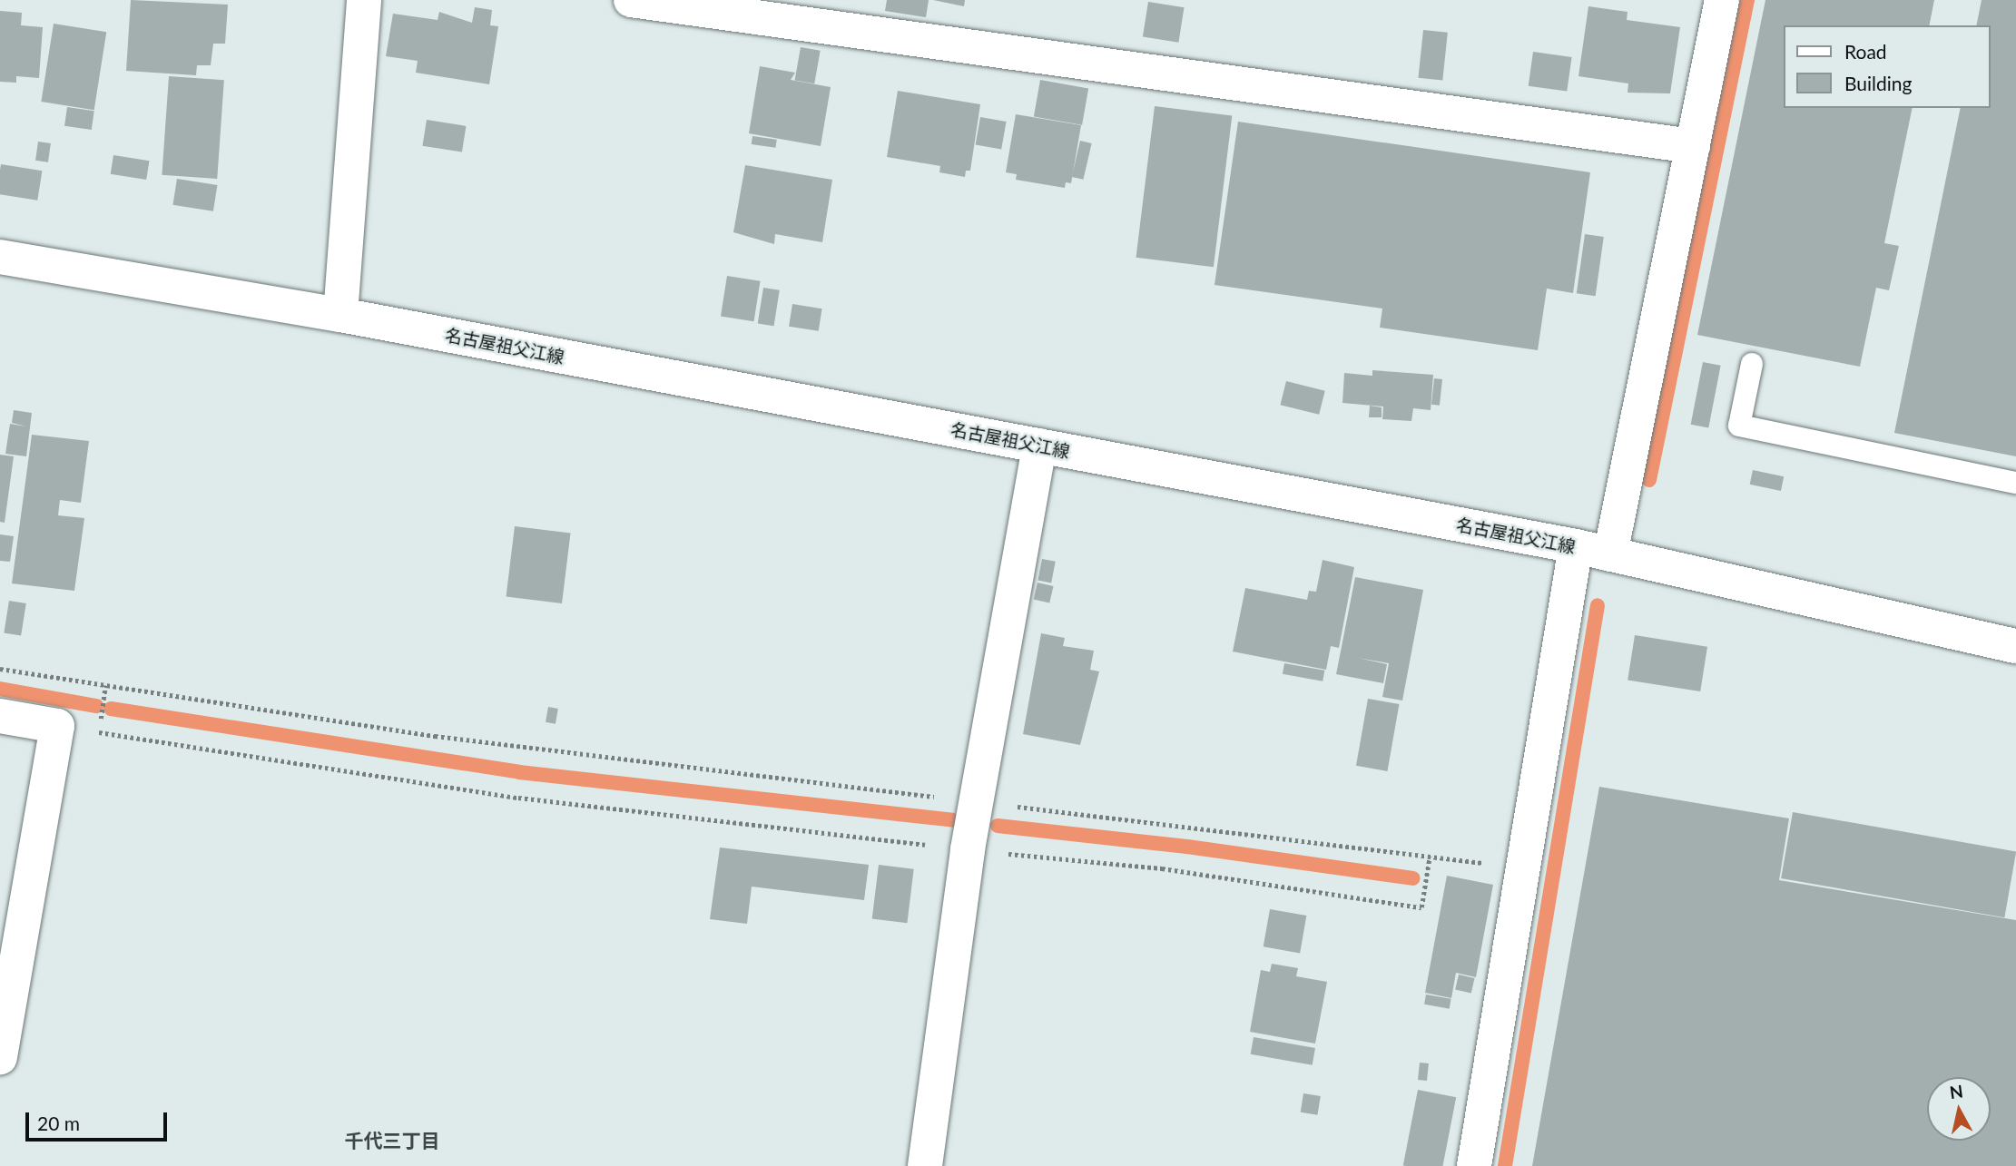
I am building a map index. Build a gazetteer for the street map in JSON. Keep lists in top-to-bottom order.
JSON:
{
  "streets": {
    "street": ["名古屋祖父江線"]
  },
  "districts": ["千代三丁目"],
  "legend": ["Road", "Building"],
  "scale_bar": "20 m",
  "north": "top"
}
